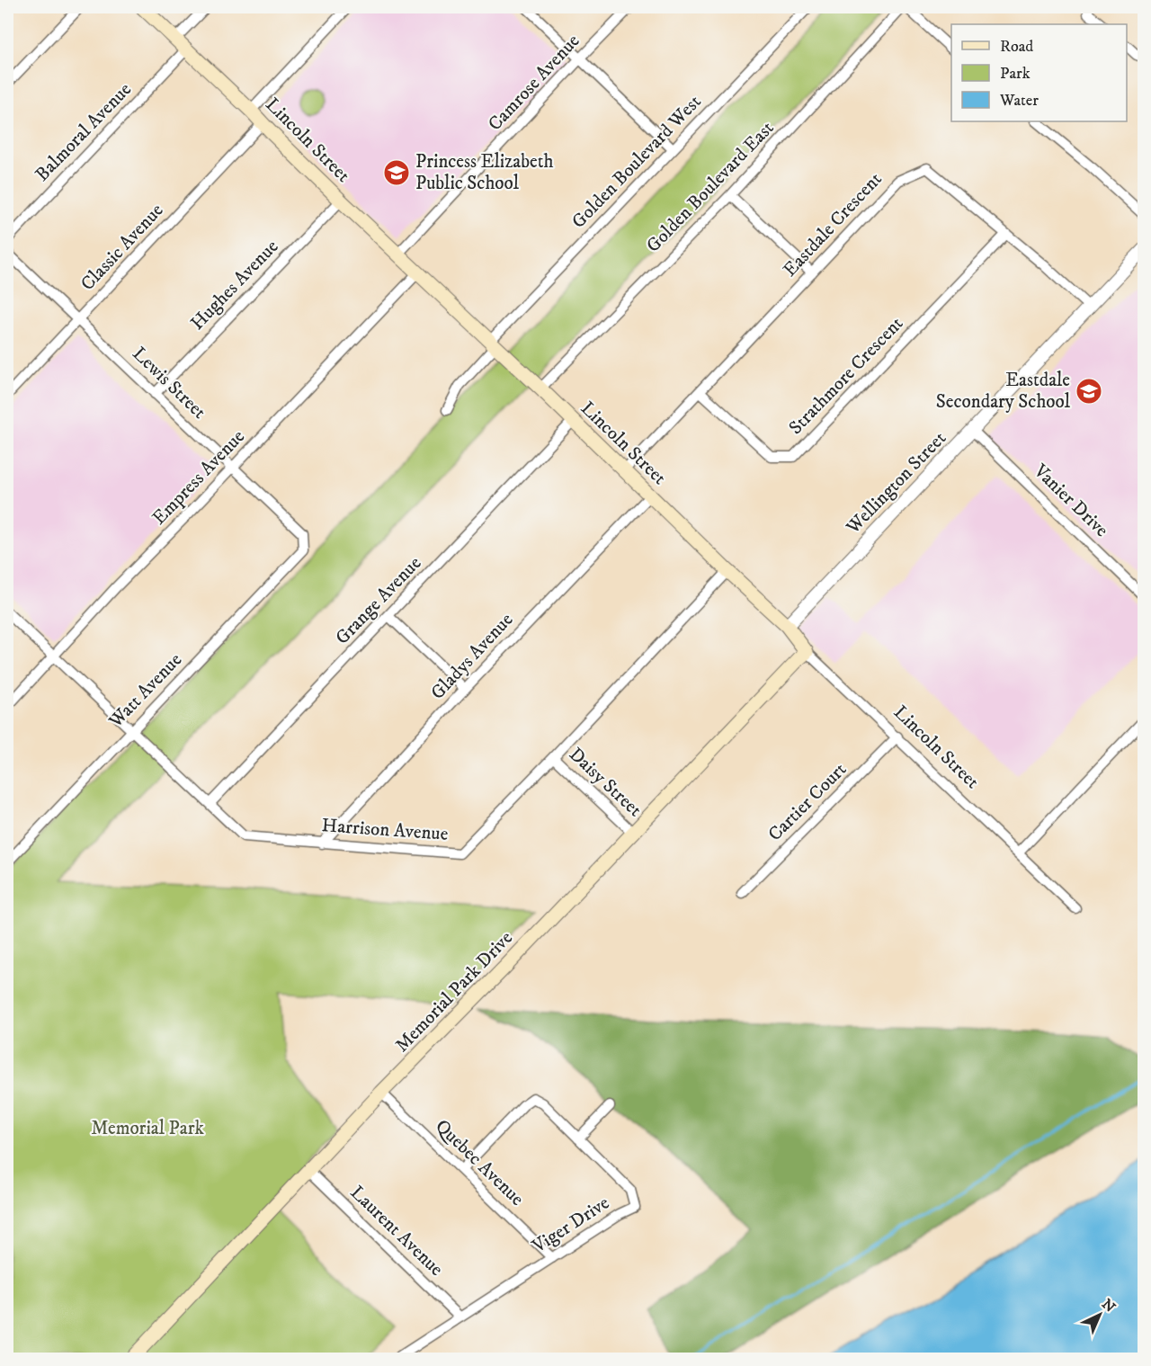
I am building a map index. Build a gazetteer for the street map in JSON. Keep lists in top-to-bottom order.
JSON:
{
  "streets": {
    "main road": ["Lincoln Street", "Memorial Park Drive"],
    "street": [
      "Camrose Avenue",
      "Balmoral Avenue",
      "Golden Boulevard West",
      "Golden Boulevard East",
      "Eastdale Crescent",
      "Classic Avenue",
      "Hughes Avenue",
      "Strathmore Crescent",
      "Lewis Street",
      "Empress Avenue",
      "Wellington Street",
      "Vanier Drive",
      "Grange Avenue",
      "Gladys Avenue",
      "Watt Avenue",
      "Daisy Street",
      "Cartier Court",
      "Harrison Avenue",
      "Quebec Avenue",
      "Viger Drive",
      "Laurent Avenue"
    ]
  },
  "crossings": [
    ["Camrose Avenue", "Lincoln Street"],
    ["Balmoral Avenue", "Lincoln Street"],
    ["Lincoln Street", "Golden Boulevard West"],
    ["Lincoln Street", "Golden Boulevard East"],
    ["Lincoln Street", "Eastdale Crescent"],
    ["Lincoln Street", "Classic Avenue"],
    ["Lincoln Street", "Hughes Avenue"],
    ["Lincoln Street", "Empress Avenue"],
    ["Lincoln Street", "Wellington Street"],
    ["Lincoln Street", "Grange Avenue"],
    ["Lincoln Street", "Gladys Avenue"],
    ["Lincoln Street", "Cartier Court"],
    ["Lincoln Street", "Harrison Avenue"],
    ["Lincoln Street", "Memorial Park Drive"],
    ["Eastdale Crescent", "Strathmore Crescent"],
    ["Eastdale Crescent", "Wellington Street"],
    ["Classic Avenue", "Lewis Street"],
    ["Hughes Avenue", "Lewis Street"],
    ["Lewis Street", "Empress Avenue"],
    ["Lewis Street", "Watt Avenue"],
    ["Empress Avenue", "Harrison Avenue"],
    ["Wellington Street", "Vanier Drive"],
    ["Grange Avenue", "Harrison Avenue"],
    ["Gladys Avenue", "Harrison Avenue"],
    ["Watt Avenue", "Harrison Avenue"],
    ["Daisy Street", "Harrison Avenue"],
    ["Daisy Street", "Memorial Park Drive"],
    ["Memorial Park Drive", "Quebec Avenue"],
    ["Memorial Park Drive", "Laurent Avenue"],
    ["Quebec Avenue", "Viger Drive"],
    ["Viger Drive", "Laurent Avenue"]
  ],
  "parks": ["Memorial Park"],
  "places": {
    "school or university": ["Princess Elizabeth Public School", "Eastdale Secondary School"]
  },
  "legend": ["Road", "Park", "Water"],
  "north": "top right"
}
